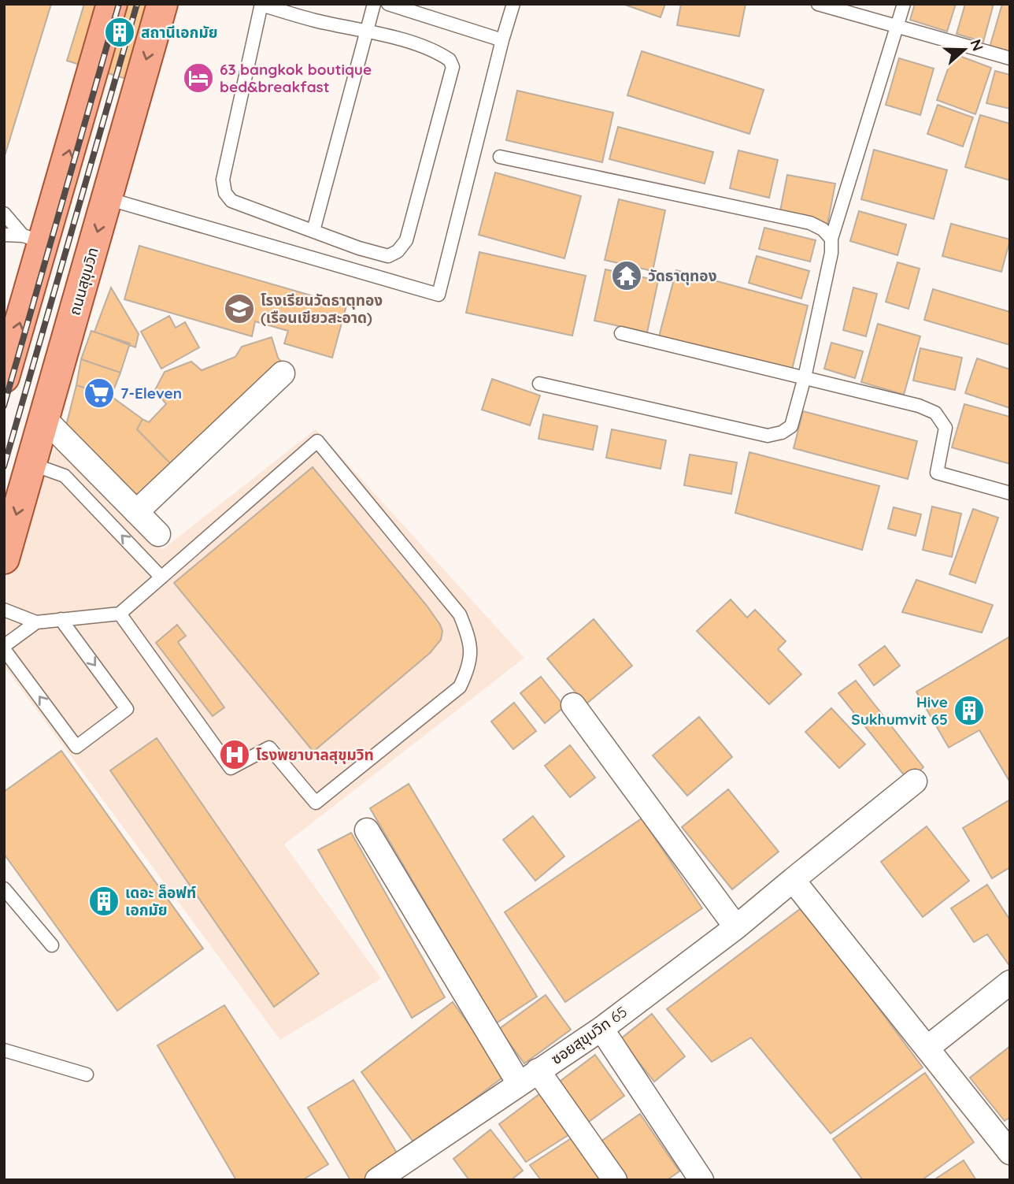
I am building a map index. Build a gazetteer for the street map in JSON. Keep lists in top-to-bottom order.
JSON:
{
  "streets": {
    "main road": ["ถนนสุขุมวิท"],
    "street": ["ซอยสุขุมวิท 65"]
  },
  "places": {
    "building": ["สถานีเอกมัย", "Hive Sukhumvit 65", "เดอะ ล็อฟท์ เอกมัย"],
    "hotel": ["63 bangkok boutique bed&breakfast"],
    "temple": ["วัดธาตุทอง"],
    "school or university": ["โรงเรียนวัดธาตุทอง (เรือนเขียวสะอาด)"],
    "supermarket": ["7-Eleven"],
    "hospital": ["โรงพยาบาลสุขุมวิท"]
  },
  "north": "right"
}
